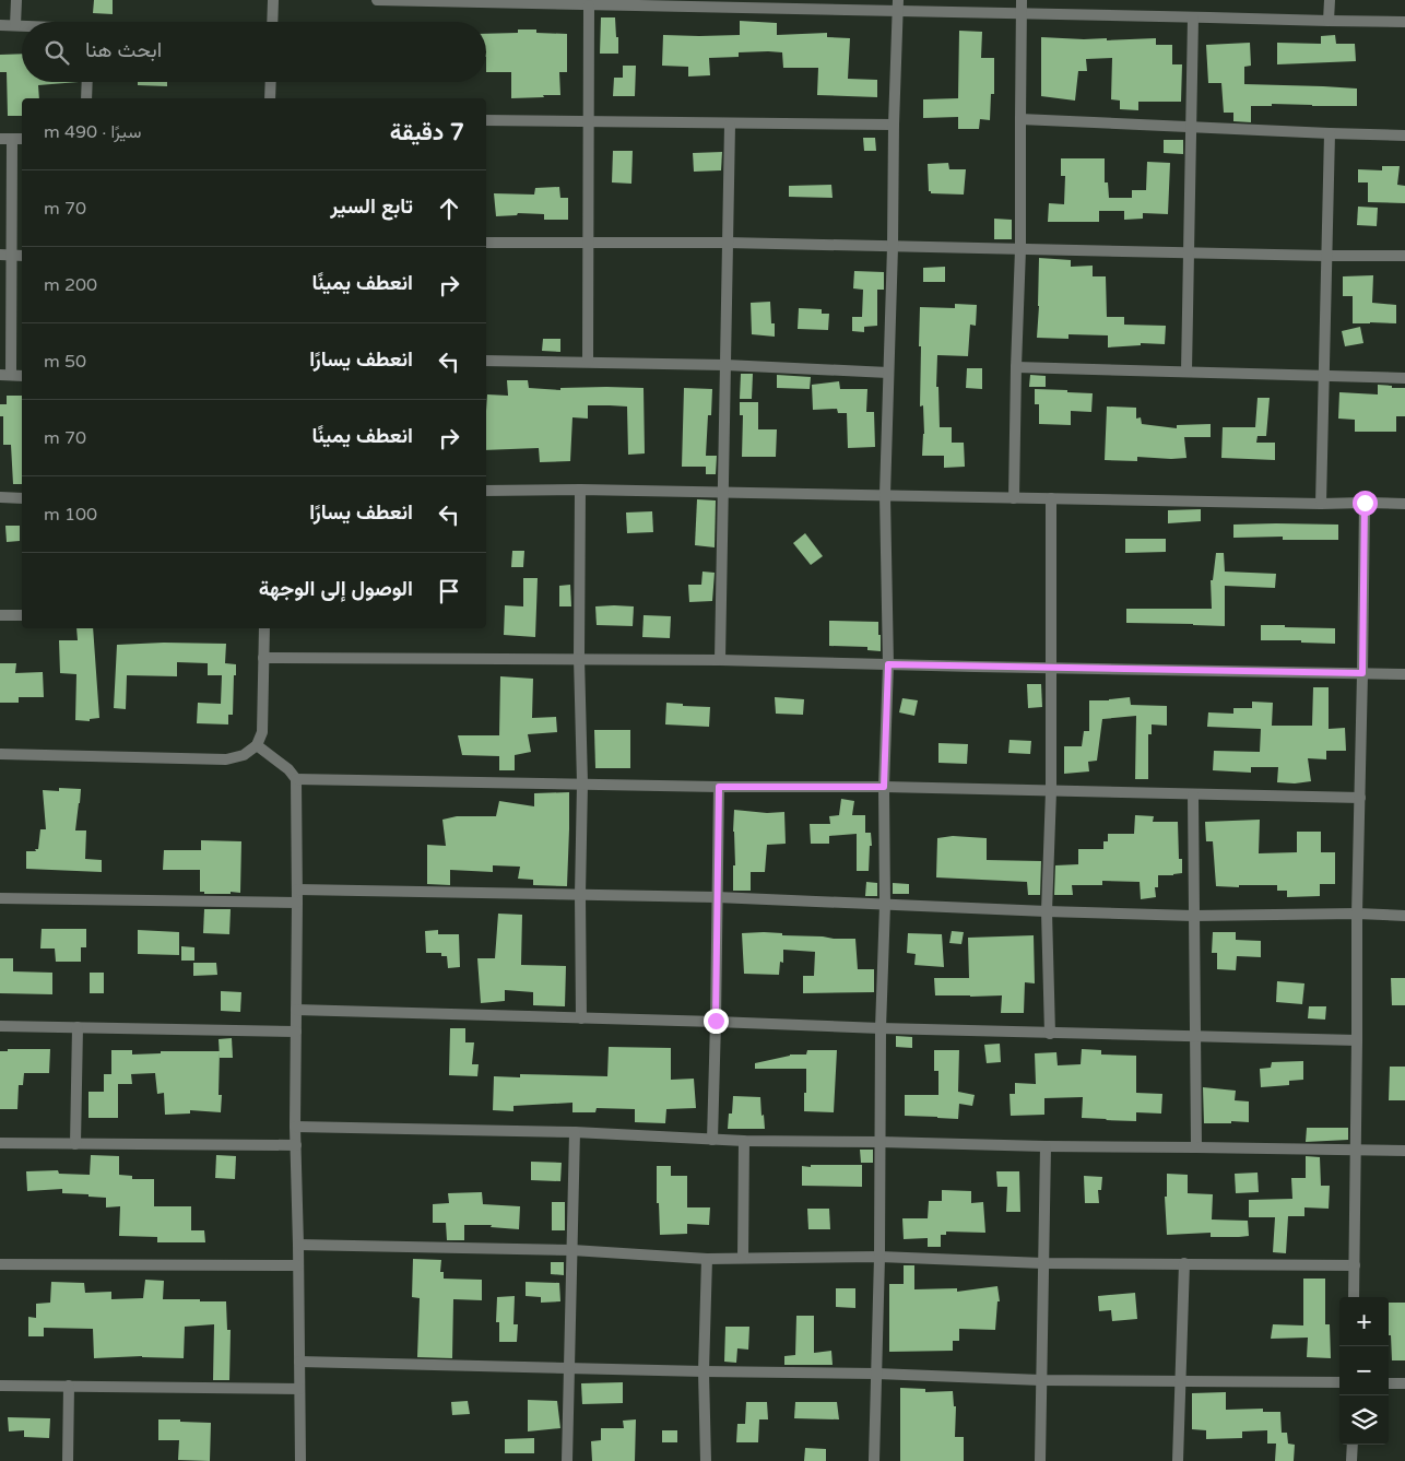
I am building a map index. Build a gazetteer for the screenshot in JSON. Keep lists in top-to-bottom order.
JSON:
{
  "page": {
    "search": "ابحث هنا",
    "heading": ["7 دقيقة", "سيرًا · 490 m"],
    "list": [
      ["تابع السير", "70 m"],
      ["انعطف يمينًا", "200 m"],
      ["انعطف يسارًا", "50 m"],
      ["انعطف يمينًا", "70 m"],
      ["انعطف يسارًا", "100 m"],
      "الوصول إلى الوجهة"
    ],
    "map_buttons": ["+", "−"]
  }
}
